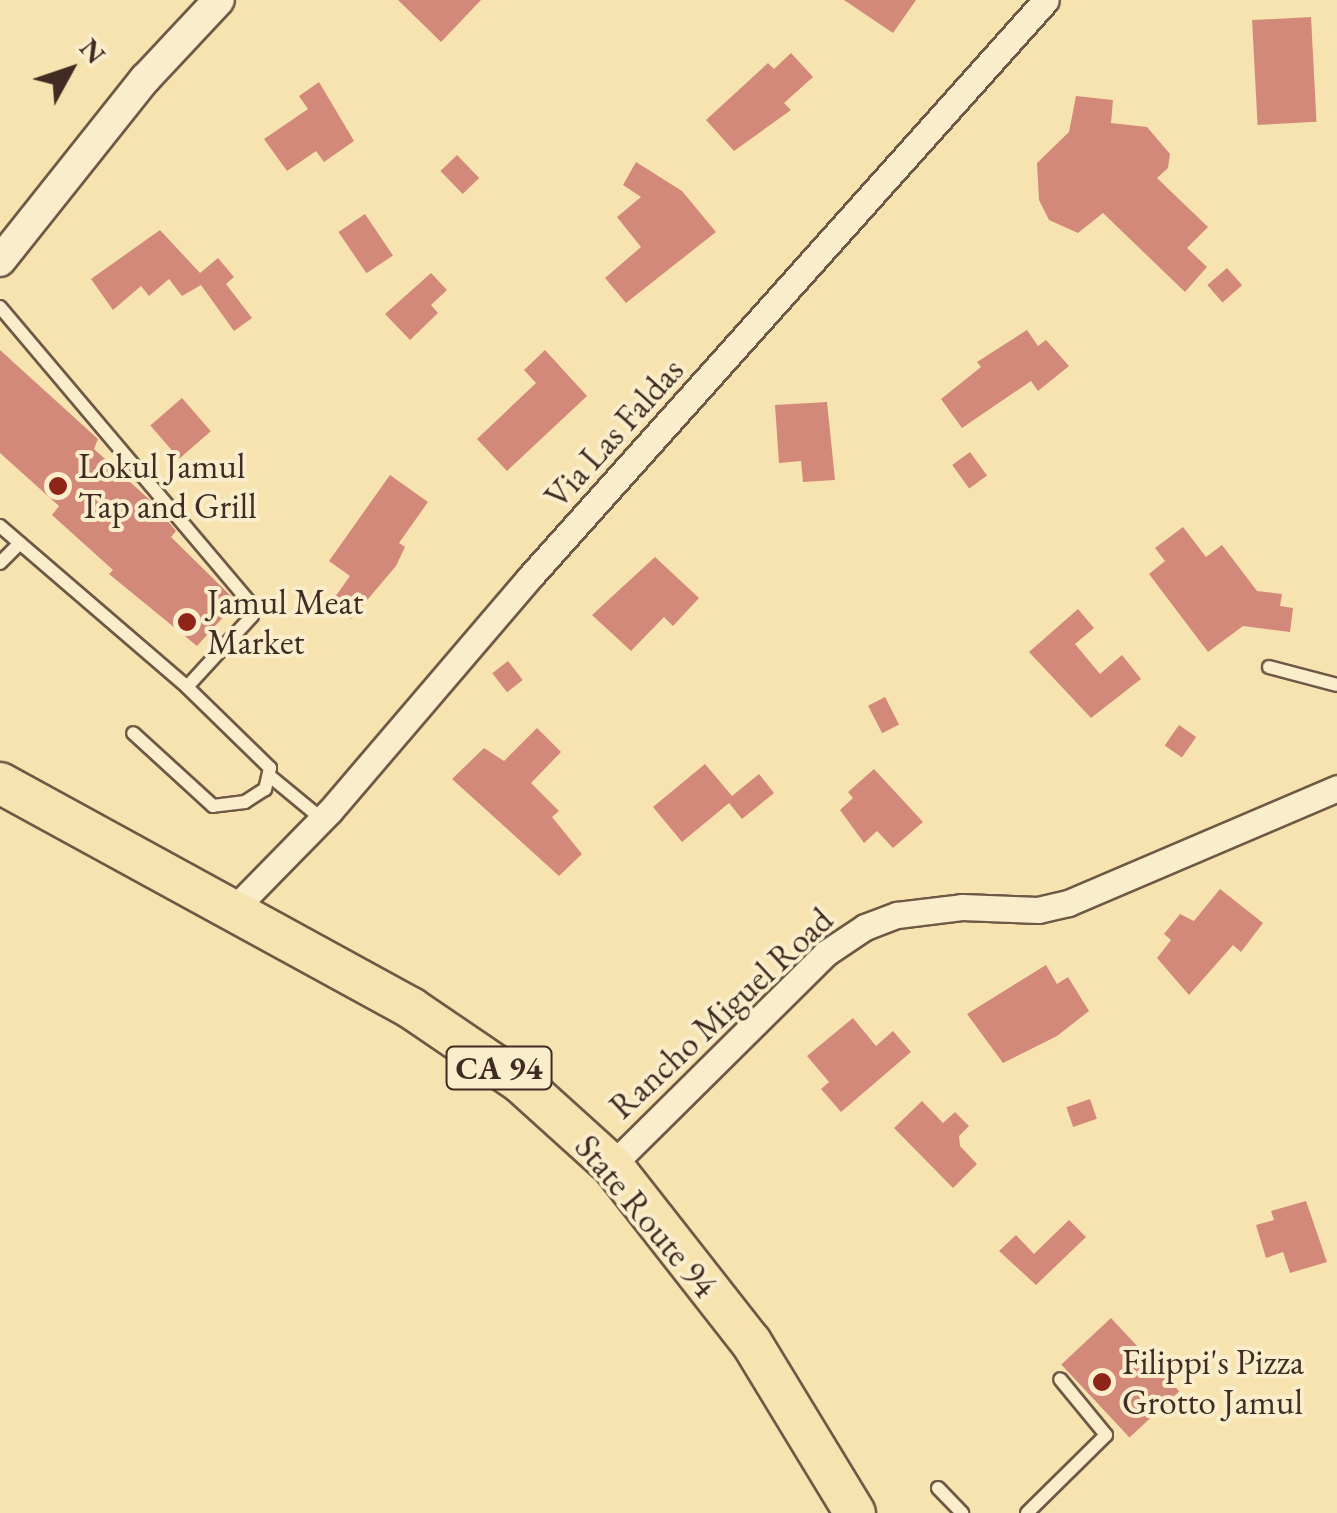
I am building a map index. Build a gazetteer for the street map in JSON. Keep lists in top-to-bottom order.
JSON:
{
  "streets": {
    "highway": ["CA 94", "State Route 94"],
    "street": ["Via Las Faldas", "Rancho Miguel Road"]
  },
  "crossings": [
    ["Via Las Faldas", "State Route 94"],
    ["Rancho Miguel Road", "State Route 94"]
  ],
  "places": ["Lokul Jamul Tap and Grill", "Jamul Meat Market", "Filippi's Pizza Grotto Jamul"],
  "north": "top right"
}
